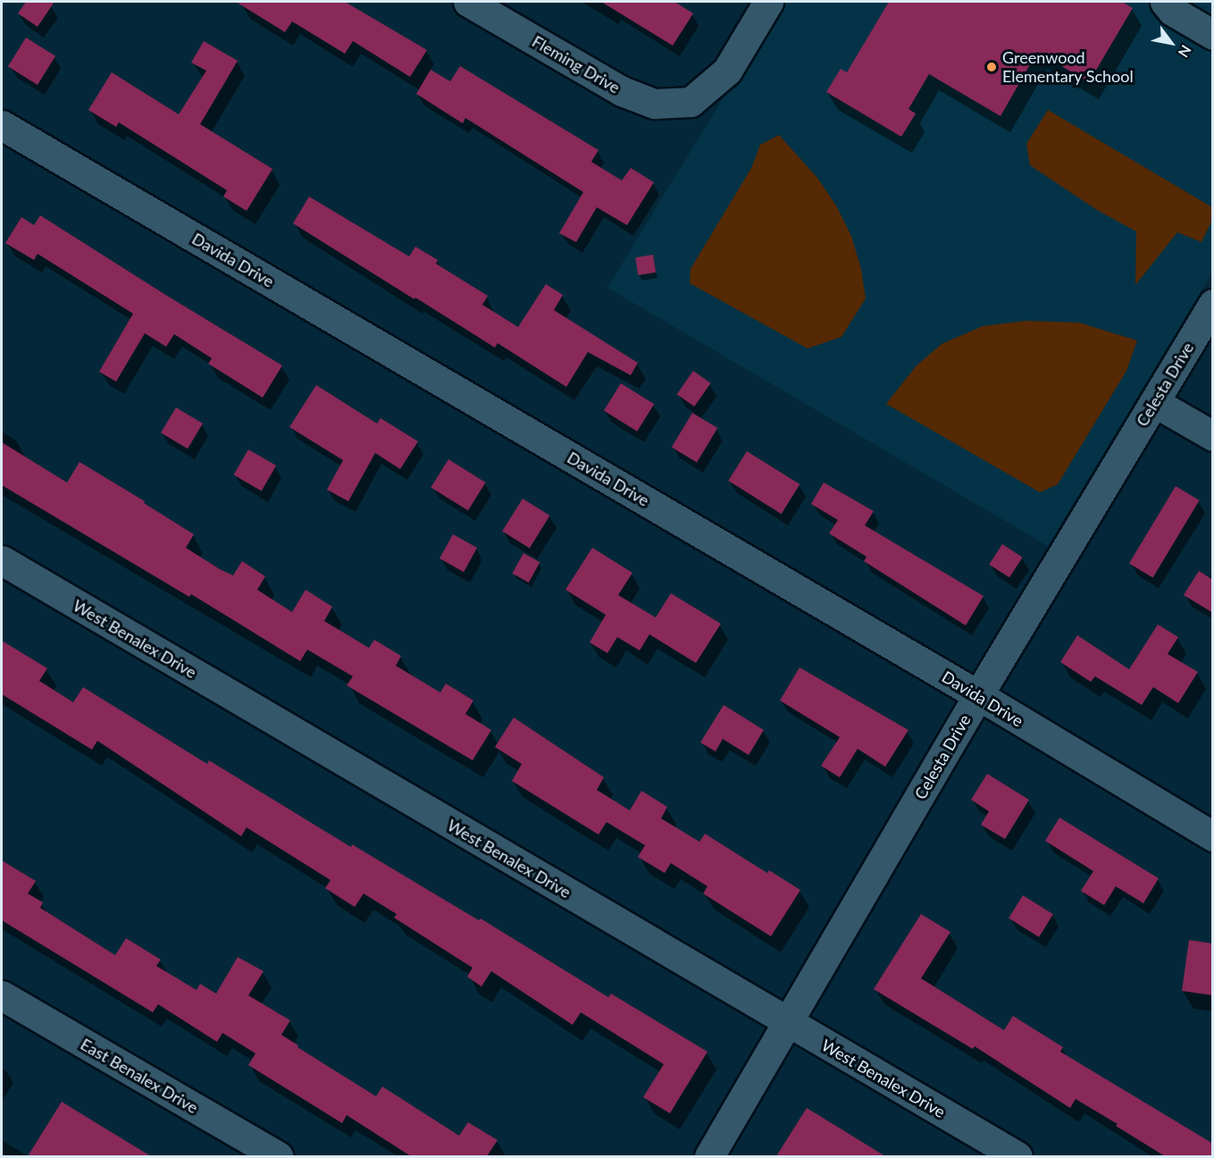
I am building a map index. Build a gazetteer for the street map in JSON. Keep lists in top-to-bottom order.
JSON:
{
  "streets": {
    "street": [
      "Fleming Drive",
      "Davida Drive",
      "Celesta Drive",
      "West Benalex Drive",
      "East Benalex Drive"
    ]
  },
  "crossings": [
    ["Davida Drive", "Celesta Drive"],
    ["Celesta Drive", "West Benalex Drive"]
  ],
  "places": ["Greenwood Elementary School"],
  "north": "bottom right"
}
